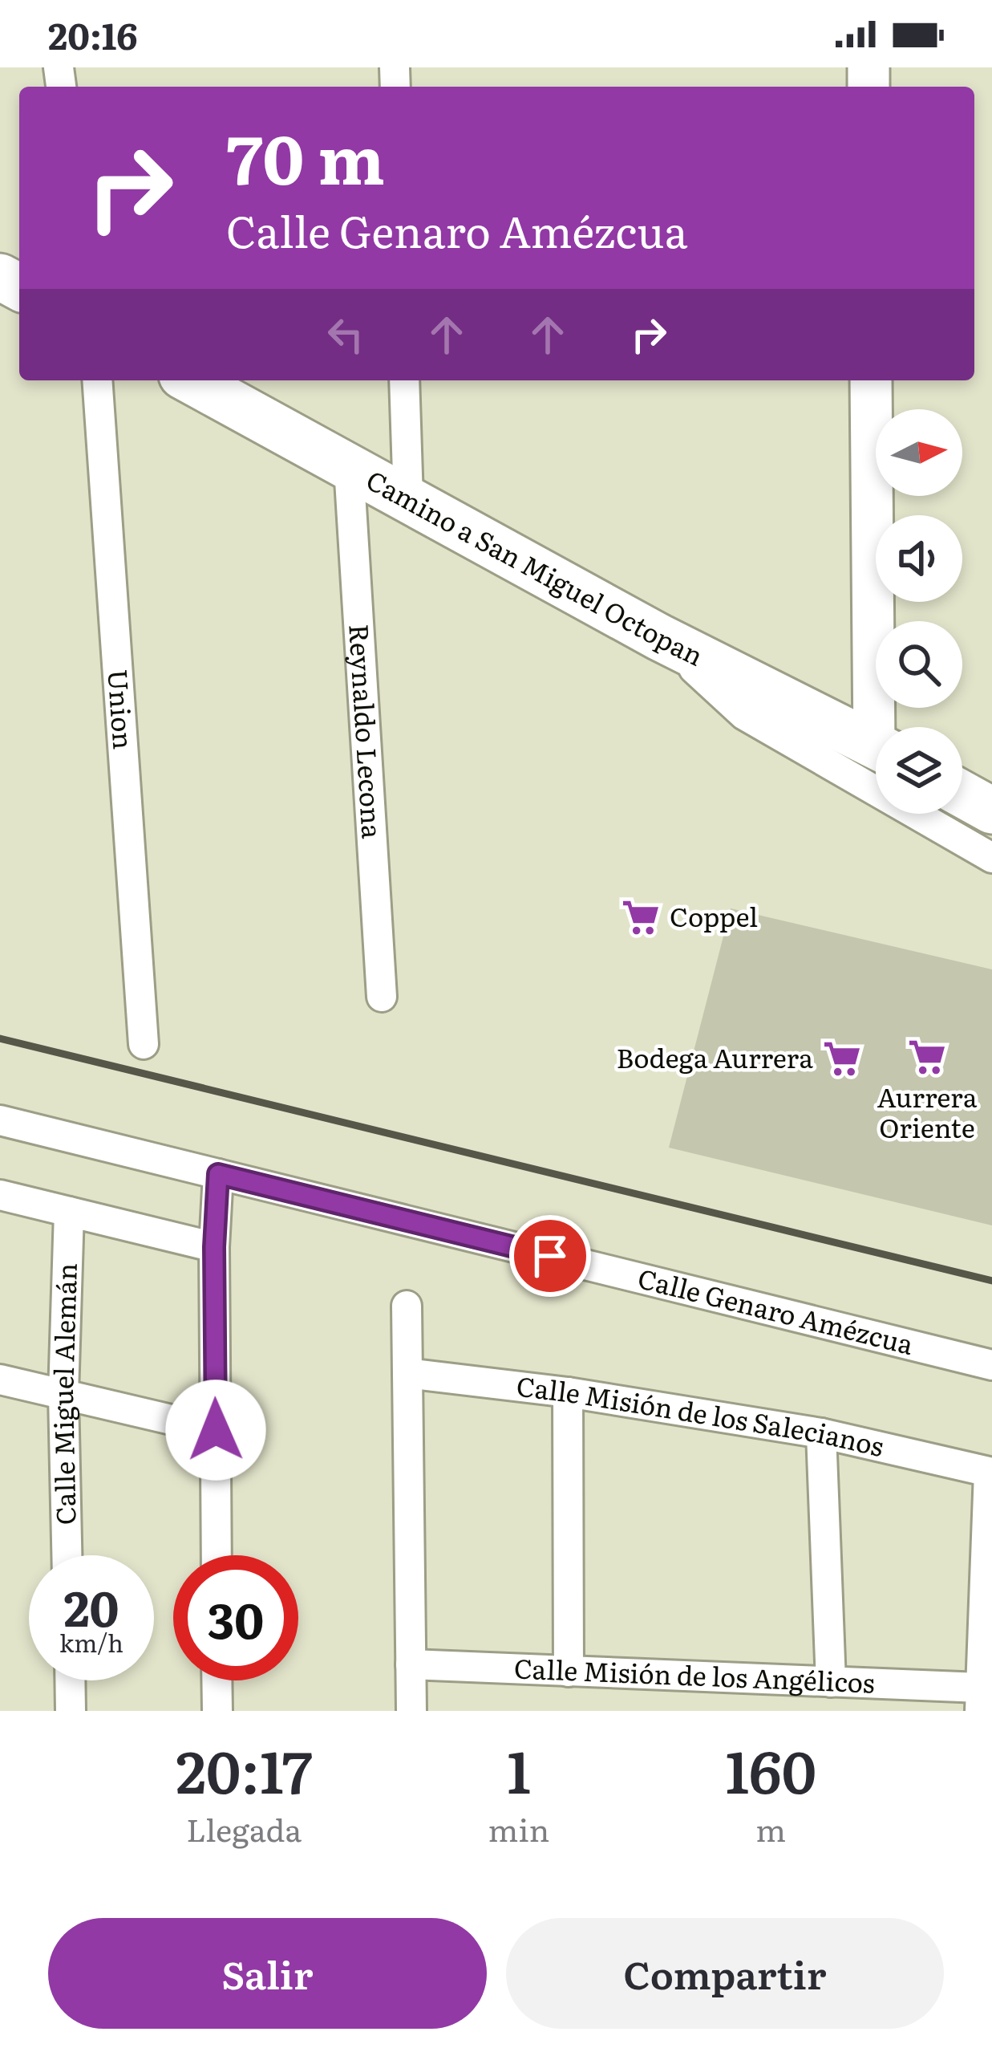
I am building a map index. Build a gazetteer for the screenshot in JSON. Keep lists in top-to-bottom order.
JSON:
{
  "streets": {
    "main road": ["Camino a San Miguel Octopan"],
    "street": [
      "Union",
      "Reynaldo Lecona",
      "Calle Genaro Amézcua",
      "Calle Miguel Alemán",
      "Calle Misión de los Salecianos",
      "Calle Misión de los Angélicos"
    ]
  },
  "crossings": [
    ["Camino a San Miguel Octopan", "Reynaldo Lecona"],
    ["Calle Misión de los Salecianos", "Calle Misión de los Angélicos"]
  ],
  "places": {
    "supermarket": ["Coppel", "Aurrera Oriente", "Bodega Aurrera"]
  },
  "north": "right",
  "page": {
    "status": "20:16",
    "turn": ["70 m", "Calle Genaro Amézcua"],
    "speed": "20 km/h",
    "limit": "30",
    "eta": [
      "20:17",
      "Llegada",
      "1",
      "min",
      "160",
      "m"
    ],
    "buttons": ["Salir", "Compartir"]
  }
}
